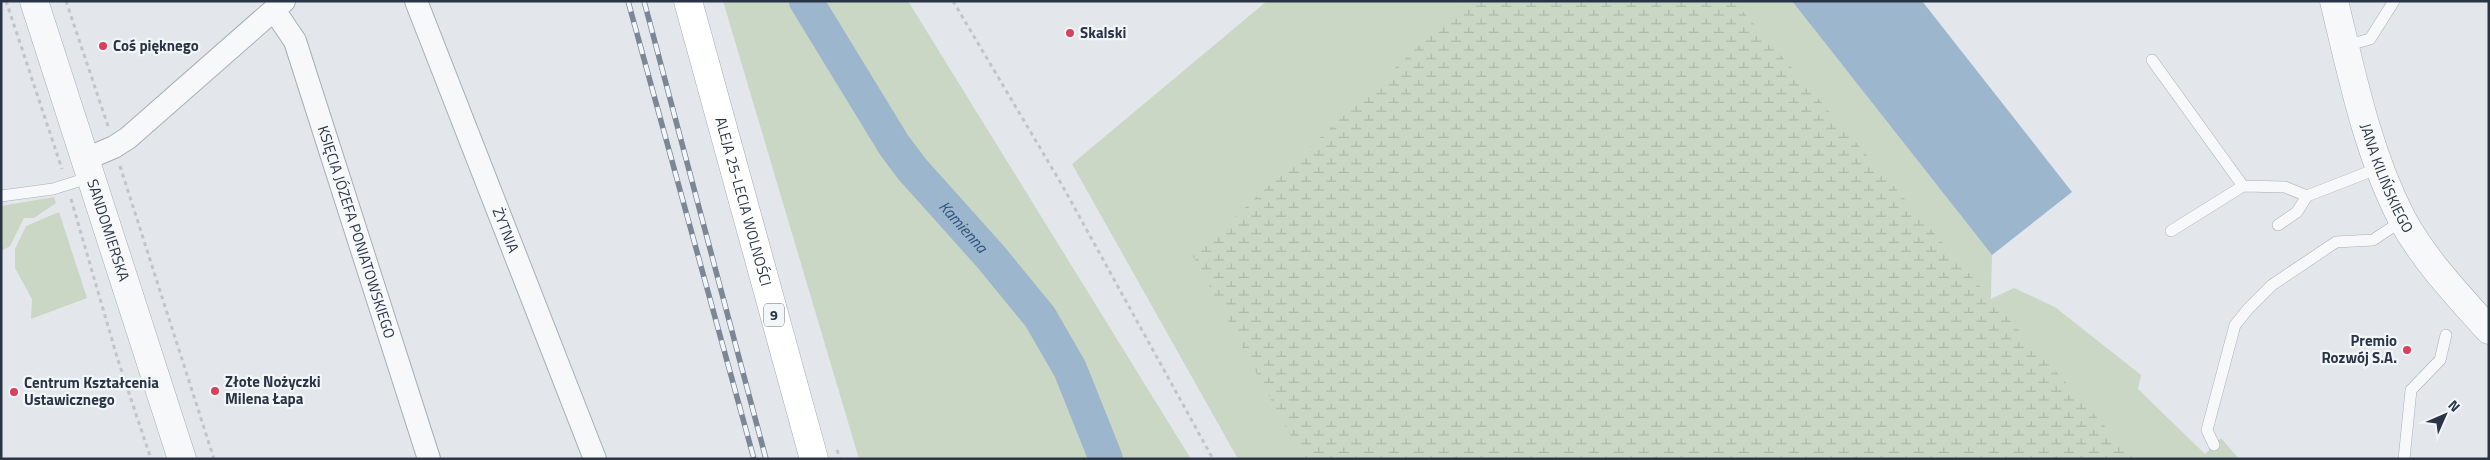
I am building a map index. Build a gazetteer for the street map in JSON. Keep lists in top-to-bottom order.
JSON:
{
  "streets": {
    "main road": ["ALEJA 25-LECIA WOLNOŚCI", "9"],
    "street": [
      "JANA KILIŃSKIEGO",
      "SANDOMIERSKA",
      "ŻYTNIA",
      "KSIĘCIA JÓZEFA PONIATOWSKIEGO"
    ]
  },
  "crossings": [
    ["SANDOMIERSKA", "KSIĘCIA JÓZEFA PONIATOWSKIEGO"]
  ],
  "water": ["Kamienna"],
  "places": [
    "Skalski",
    "Coś pięknego",
    "Premio Rozwój S.A.",
    "Złote Nożyczki Milena Łapa",
    "Centrum Kształcenia Ustawicznego"
  ],
  "north": "top right"
}
